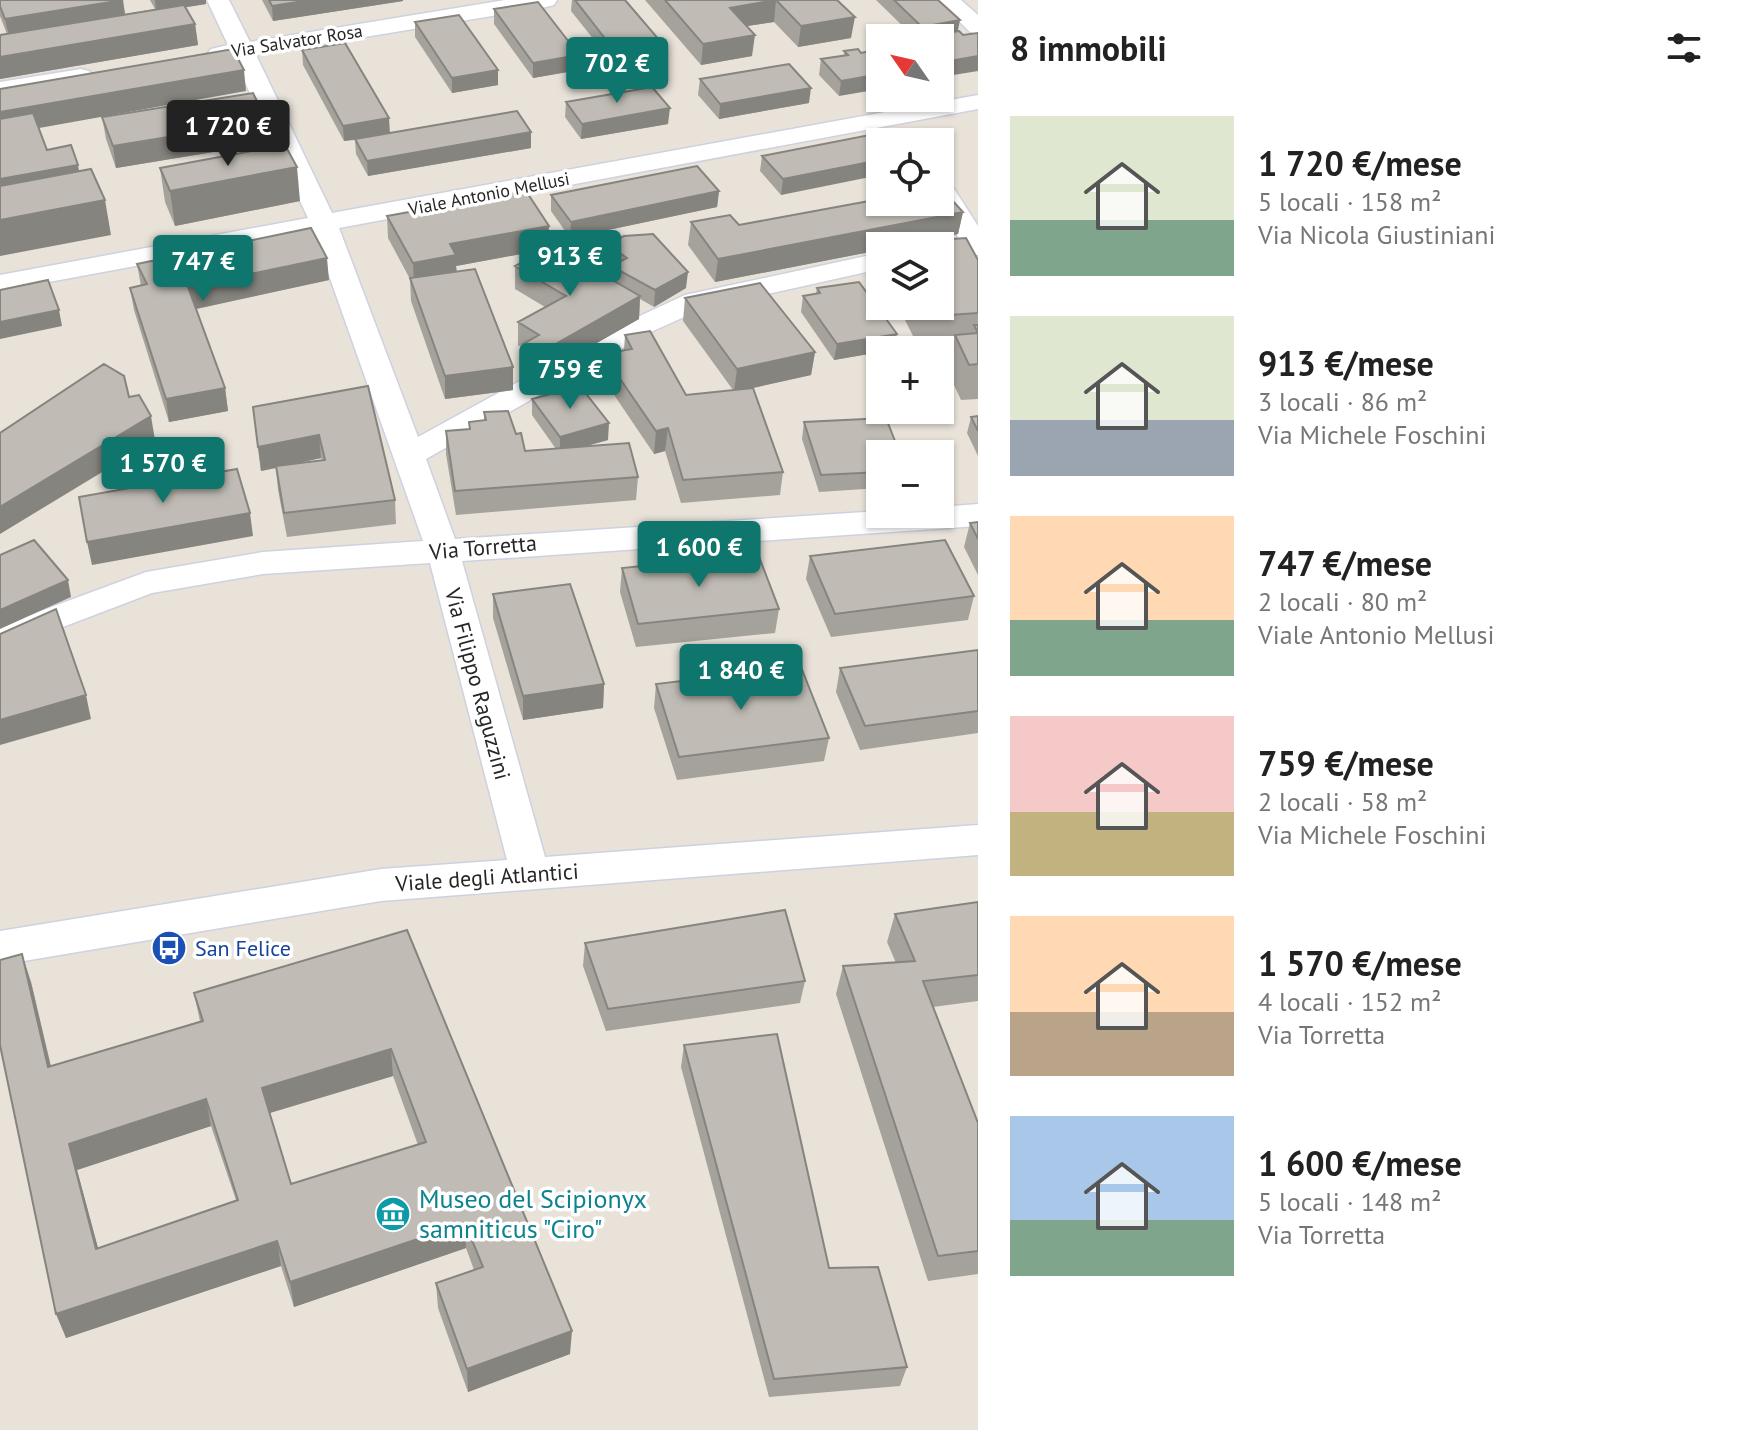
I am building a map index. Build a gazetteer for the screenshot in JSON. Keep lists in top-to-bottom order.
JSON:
{
  "streets": {
    "street": [
      "Via Salvator Rosa",
      "Viale Antonio Mellusi",
      "Via Torretta",
      "Via Filippo Raguzzini",
      "Viale degli Atlantici"
    ]
  },
  "crossings": [
    ["Via Salvator Rosa", "Via Filippo Raguzzini"],
    ["Viale Antonio Mellusi", "Via Filippo Raguzzini"],
    ["Via Torretta", "Via Filippo Raguzzini"],
    ["Via Filippo Raguzzini", "Viale degli Atlantici"]
  ],
  "places": {
    "bus stop": ["San Felice"],
    "museum": ["Museo del Scipionyx samniticus \"Ciro\""]
  },
  "north": "top left",
  "page": {
    "heading": "8 immobili",
    "map_buttons": ["+", "−"],
    "price": [
      "702 €",
      "1 720 €",
      "913 €",
      "747 €",
      "759 €",
      "1 570 €",
      "1 600 €",
      "1 840 €"
    ],
    "list": [
      {
        "name": "1 720 €/mese",
        "note": "5 locali · 158 m² · Via Nicola Giustiniani"
      },
      {
        "name": "913 €/mese",
        "note": "3 locali · 86 m² · Via Michele Foschini"
      },
      {
        "name": "747 €/mese",
        "note": "2 locali · 80 m² · Viale Antonio Mellusi"
      },
      {
        "name": "759 €/mese",
        "note": "2 locali · 58 m² · Via Michele Foschini"
      },
      {
        "name": "1 570 €/mese",
        "note": "4 locali · 152 m² · Via Torretta"
      },
      {
        "name": "1 600 €/mese",
        "note": "5 locali · 148 m² · Via Torretta"
      }
    ]
  }
}
